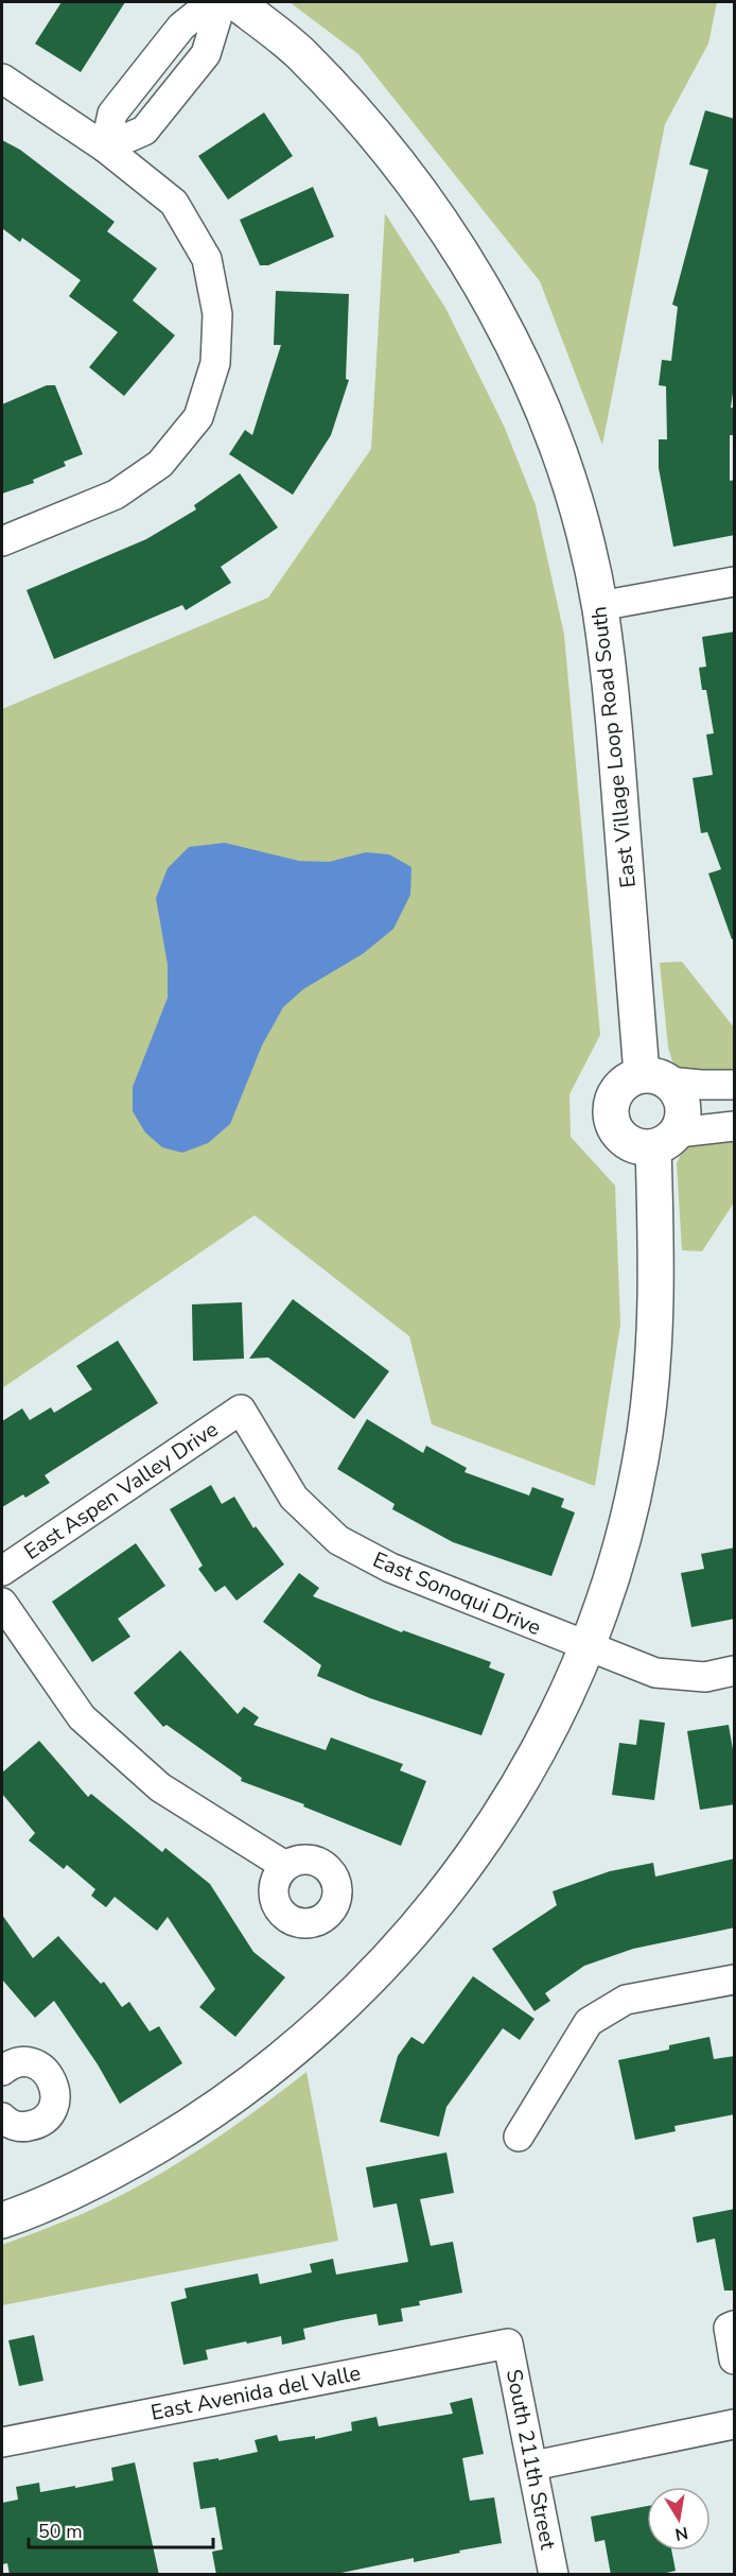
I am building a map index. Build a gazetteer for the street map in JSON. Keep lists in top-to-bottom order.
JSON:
{
  "streets": {
    "street": [
      "East Village Loop Road South",
      "East Aspen Valley Drive",
      "East Sonoqui Drive",
      "East Avenida del Valle",
      "South 211th Street"
    ]
  },
  "crossings": [
    ["East Aspen Valley Drive", "East Sonoqui Drive"],
    ["East Avenida del Valle", "South 211th Street"]
  ],
  "scale_bar": "50 m",
  "north": "bottom"
}
